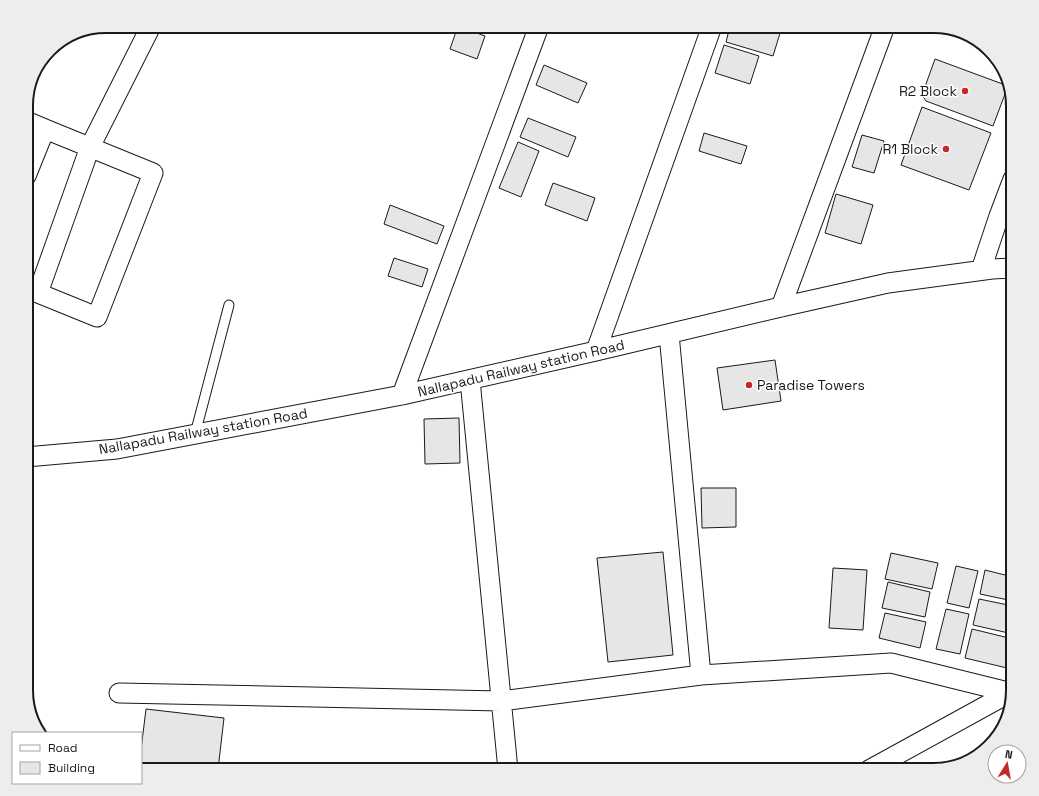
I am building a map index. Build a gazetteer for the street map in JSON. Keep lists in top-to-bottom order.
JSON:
{
  "streets": {
    "street": ["Nallapadu Railway station Road"]
  },
  "places": ["R2 Block", "R1 Block", "Paradise Towers"],
  "legend": ["Road", "Building"],
  "north": "top"
}
